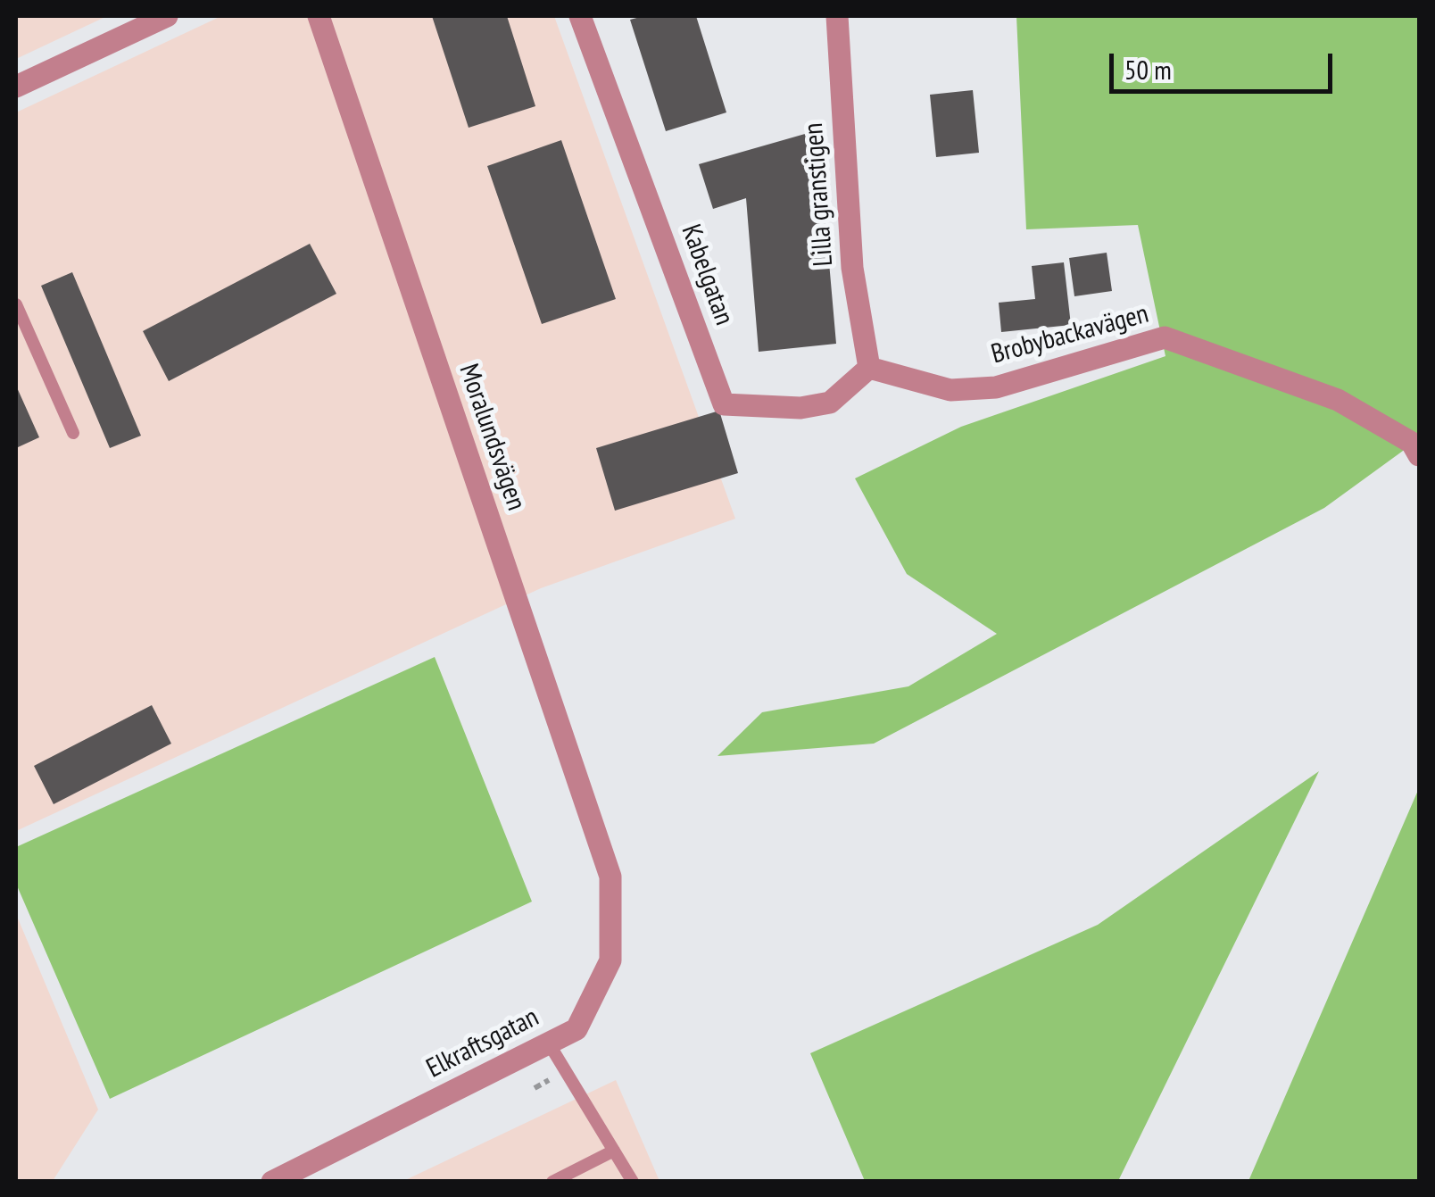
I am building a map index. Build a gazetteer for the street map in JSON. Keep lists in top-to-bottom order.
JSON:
{
  "streets": {
    "street": [
      "Lilla granstigen",
      "Kabelgatan",
      "Brobybackavägen",
      "Moralundsvägen",
      "Elkraftsgatan"
    ]
  },
  "crossings": [
    ["Lilla granstigen", "Kabelgatan"],
    ["Lilla granstigen", "Brobybackavägen"],
    ["Kabelgatan", "Brobybackavägen"],
    ["Moralundsvägen", "Elkraftsgatan"]
  ],
  "scale_bar": "50 m"
}
